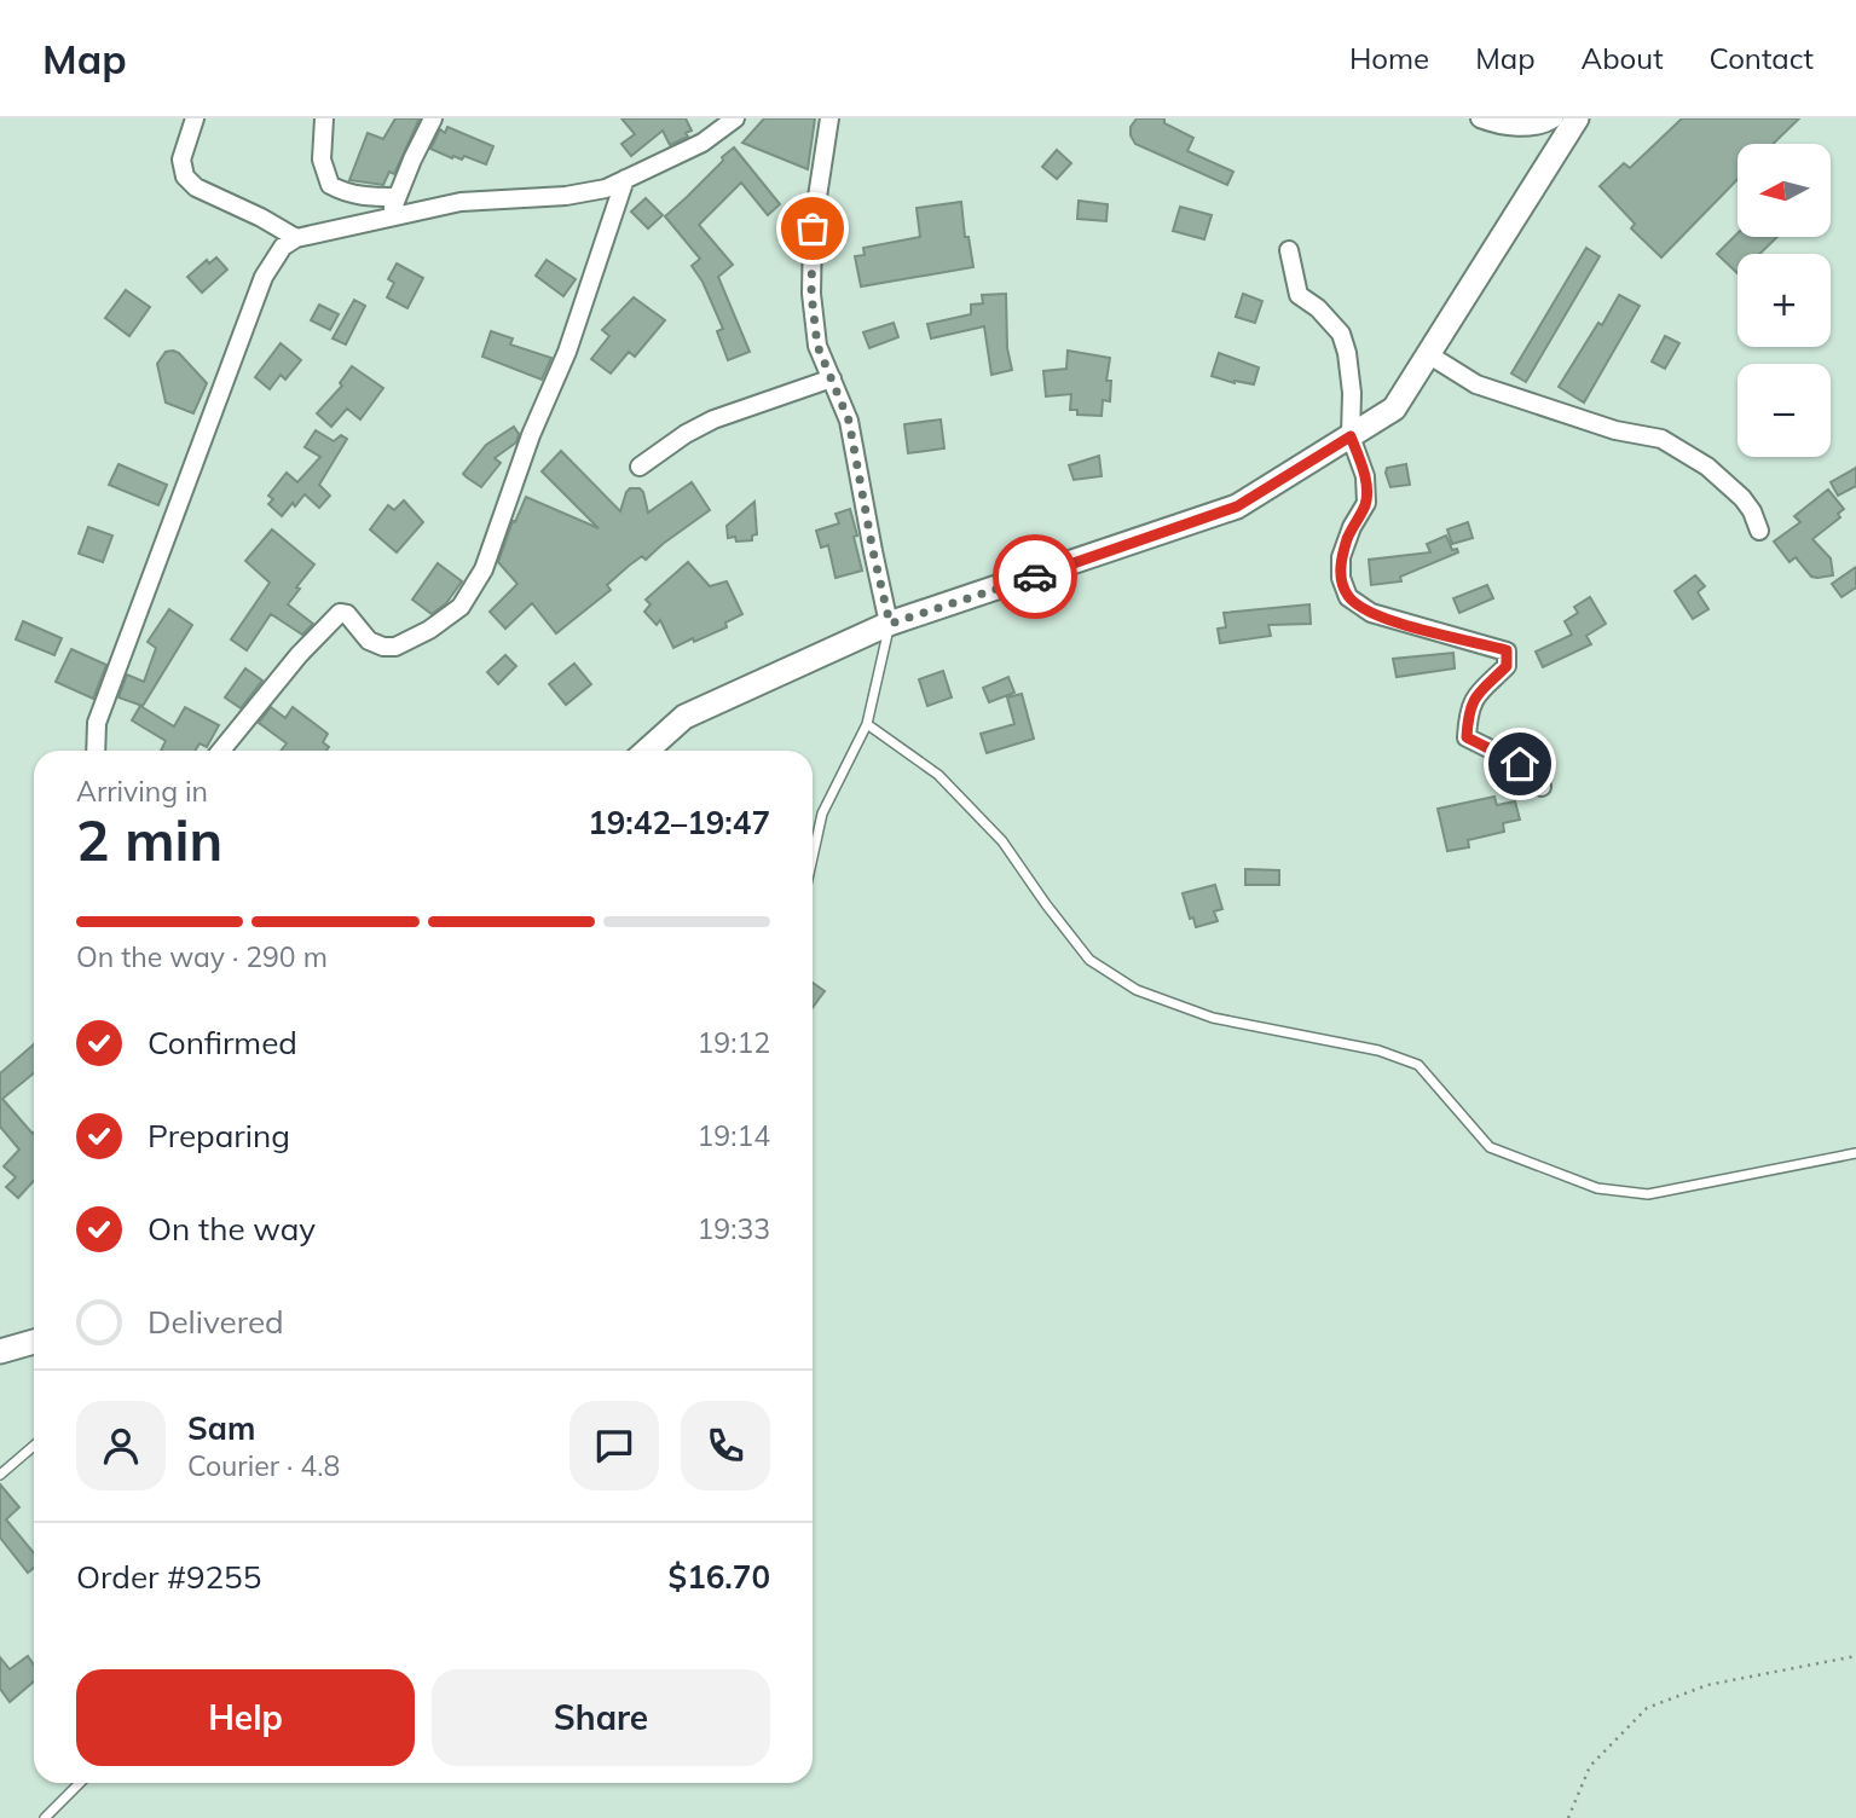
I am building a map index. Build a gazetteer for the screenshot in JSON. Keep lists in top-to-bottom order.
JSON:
{
  "north": "left",
  "page": {
    "header": "Map",
    "nav": [
      "Home",
      "Map",
      "About",
      "Contact"
    ],
    "map_buttons": ["+", "−"],
    "heading": ["2 min", "Arriving in", "19:42–19:47"],
    "panel": [
      "Sam",
      "Courier · 4.8",
      "Order #9255",
      "$16.70"
    ],
    "bar": "On the way · 290 m",
    "list": [
      ["Confirmed", "19:12"],
      ["Preparing", "19:14"],
      ["On the way", "19:33"],
      "Delivered"
    ],
    "buttons": ["Help", "Share"]
  }
}
